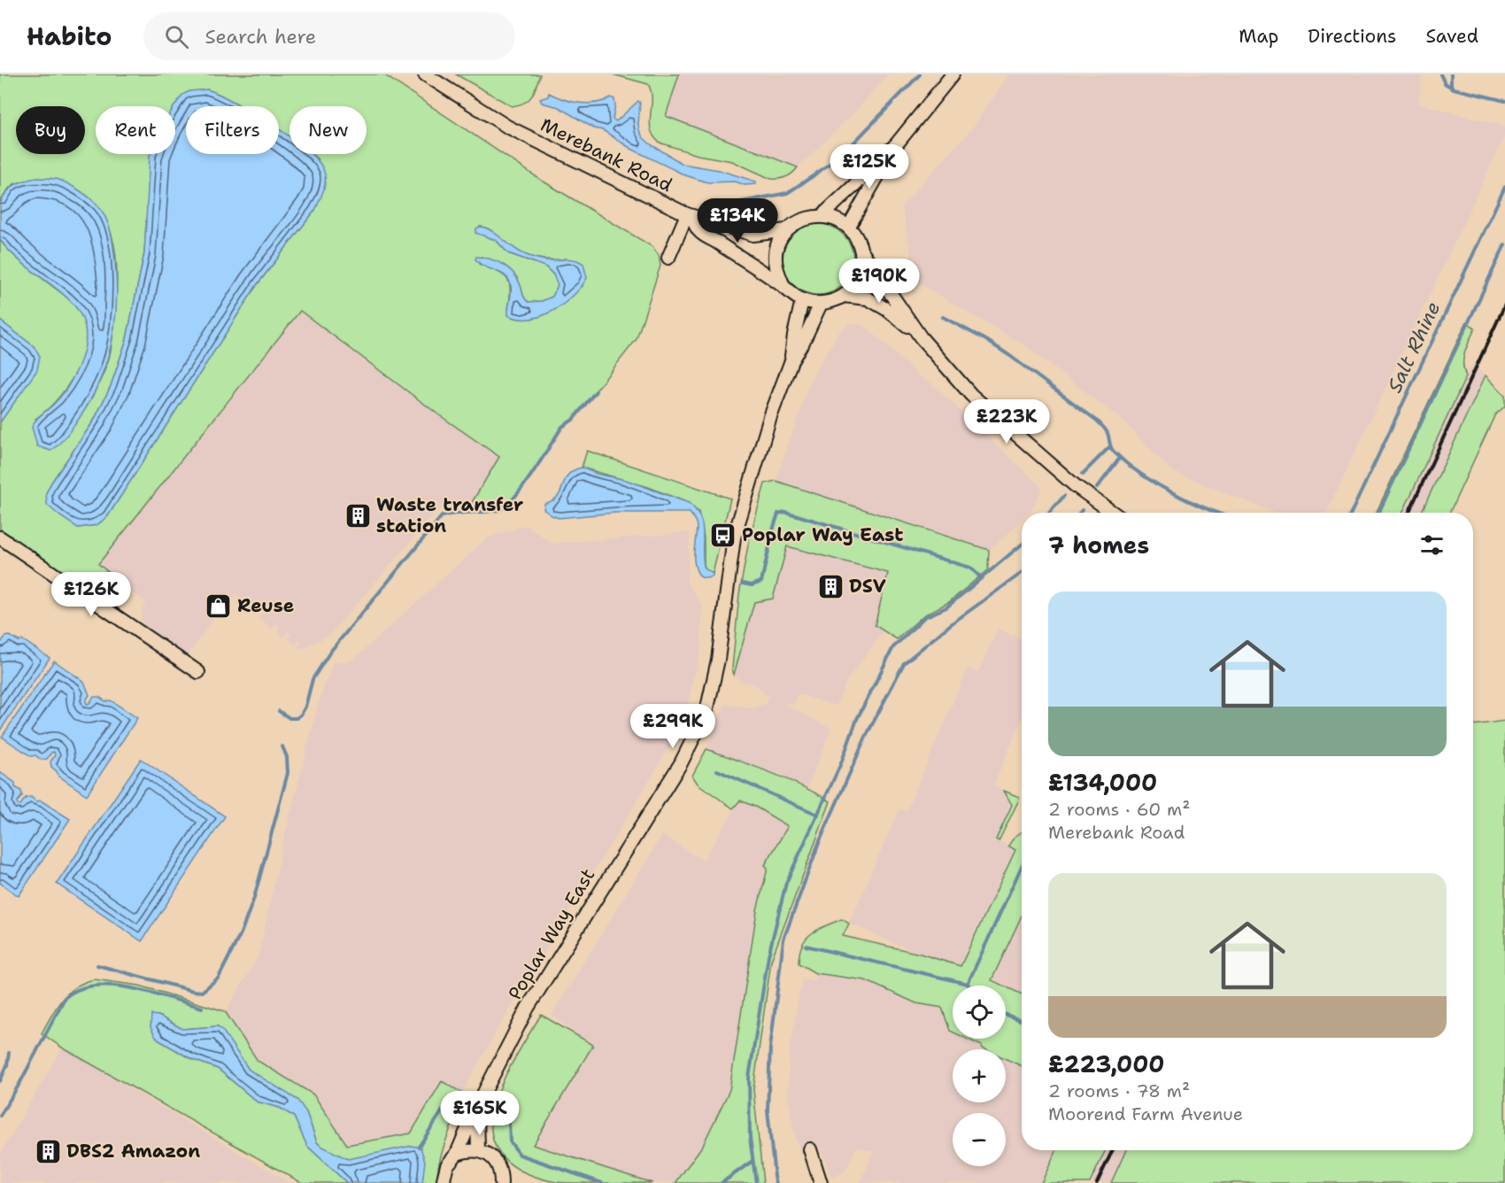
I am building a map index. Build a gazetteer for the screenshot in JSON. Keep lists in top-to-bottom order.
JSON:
{
  "streets": {
    "street": ["Merebank Road", "Poplar Way East"]
  },
  "crossings": [
    ["Merebank Road", "Poplar Way East"]
  ],
  "water": ["Salt Rhine"],
  "places": {
    "building": ["Waste transfer station", "DSV", "DBS2 Amazon"],
    "bus stop": ["Poplar Way East"],
    "shop": ["Reuse"]
  },
  "page": {
    "header": "Habito",
    "search": "Search here",
    "nav": ["Map", "Directions", "Saved"],
    "chip": [
      "Buy",
      "Rent",
      "Filters",
      "New"
    ],
    "price": [
      "£125K",
      "£134K",
      "£190K",
      "£223K",
      "£126K",
      "£299K",
      "£165K"
    ],
    "heading": "7 homes",
    "list": [
      {
        "name": "£134,000",
        "note": "2 rooms · 60 m² · Merebank Road"
      },
      {
        "name": "£223,000",
        "note": "2 rooms · 78 m² · Moorend Farm Avenue"
      }
    ],
    "map_buttons": ["+", "−"]
  }
}
